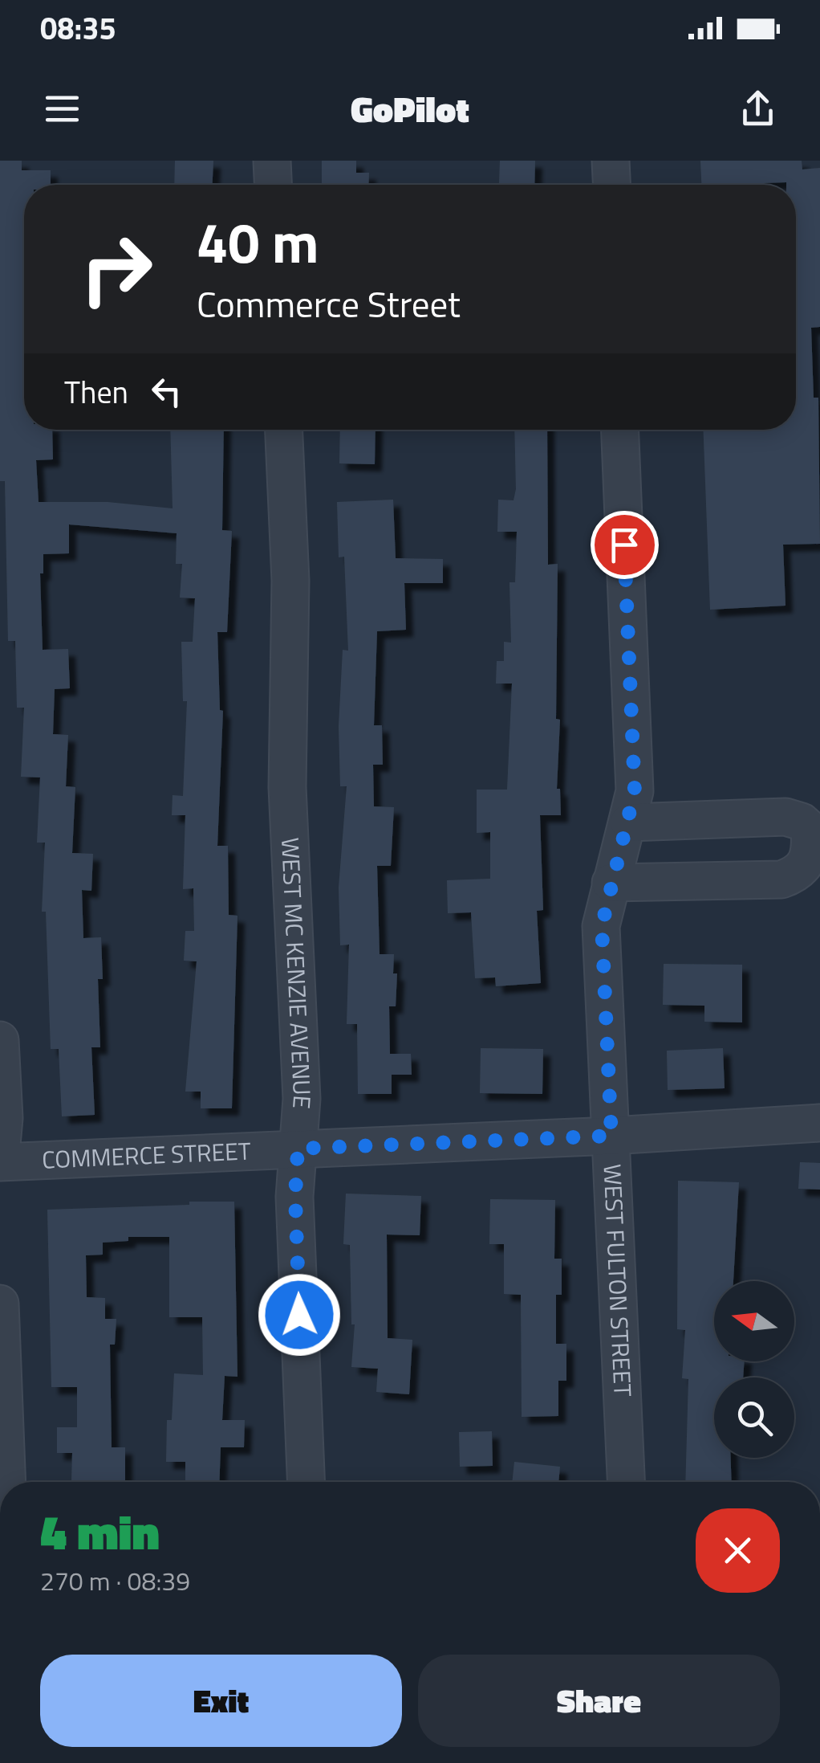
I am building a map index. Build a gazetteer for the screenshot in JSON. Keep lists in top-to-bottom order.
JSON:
{
  "streets": {
    "street": ["WEST MC KENZIE AVENUE", "COMMERCE STREET", "WEST FULTON STREET"]
  },
  "crossings": [
    ["WEST MC KENZIE AVENUE", "COMMERCE STREET"],
    ["COMMERCE STREET", "WEST FULTON STREET"]
  ],
  "north": "left",
  "page": {
    "status": "08:35",
    "header": "GoPilot",
    "turn": ["40 m", "Commerce Street"],
    "then": "Then",
    "heading": ["4 min", "270 m · 08:39"],
    "buttons": ["Exit", "Share"]
  }
}
